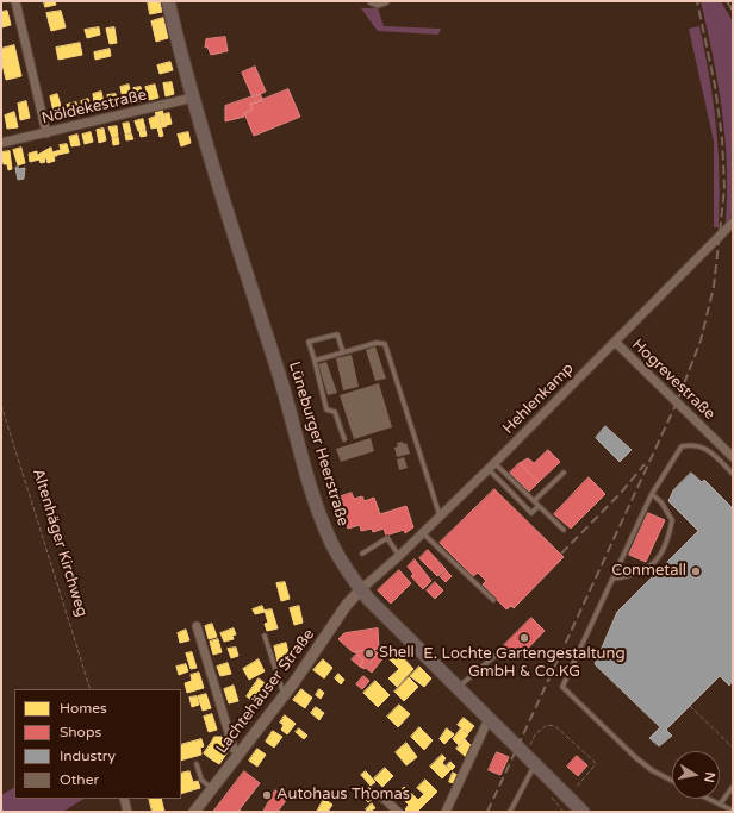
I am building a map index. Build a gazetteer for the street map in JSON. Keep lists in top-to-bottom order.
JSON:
{
  "streets": {
    "main road": ["Lüneburger Heerstraße"],
    "street": [
      "Nöldekestraße",
      "Hogrevestraße",
      "Hehlenkamp",
      "Lachtehäuser Straße"
    ],
    "path": ["Altenhäger Kirchweg"]
  },
  "crossings": [
    ["Nöldekestraße", "Lüneburger Heerstraße"],
    ["Hogrevestraße", "Hehlenkamp"],
    ["Hehlenkamp", "Lüneburger Heerstraße"],
    ["Hehlenkamp", "Lachtehäuser Straße"],
    ["Lüneburger Heerstraße", "Lachtehäuser Straße"]
  ],
  "places": [
    "Conmetall",
    "E. Lochte Gartengestaltung GmbH & Co.KG",
    "Shell",
    "Autohaus Thomas"
  ],
  "legend": [
    "Homes",
    "Shops",
    "Industry",
    "Other"
  ],
  "north": "right"
}
